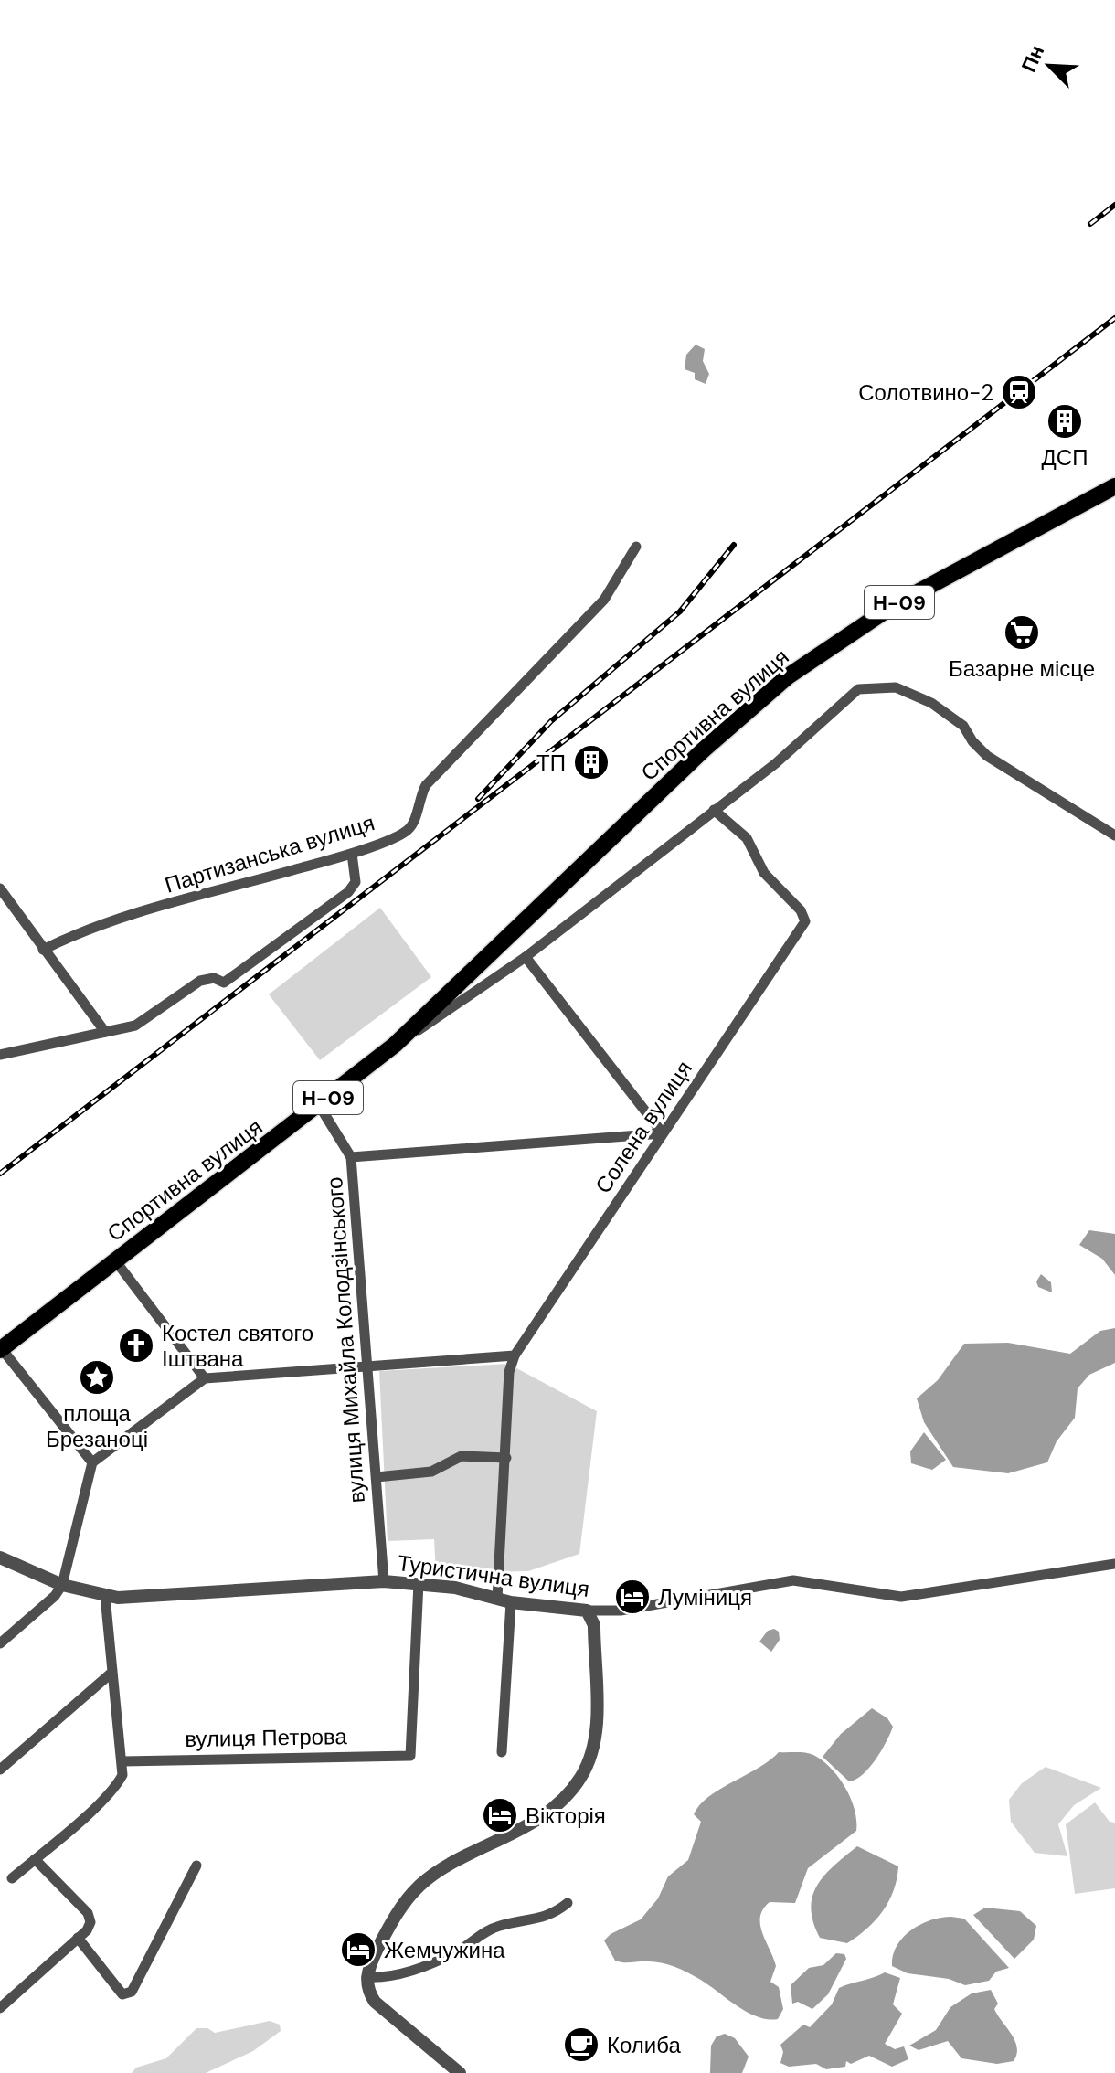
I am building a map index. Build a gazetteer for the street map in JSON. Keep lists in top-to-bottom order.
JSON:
{
  "streets": {
    "main road": ["Н-09", "Спортивна вулиця"],
    "street": [
      "Партизанська вулиця",
      "Солена вулиця",
      "вулиця Михайла Колодзінського",
      "Туристична вулиця",
      "вулиця Петрова"
    ]
  },
  "crossings": [
    ["Спортивна вулиця", "Солена вулиця"],
    ["Спортивна вулиця", "вулиця Михайла Колодзінського"],
    ["вулиця Михайла Колодзінського", "Туристична вулиця"],
    ["Туристична вулиця", "вулиця Петрова"]
  ],
  "places": {
    "station": ["Солотвино-2"],
    "building": ["ДСП", "ТП"],
    "supermarket": ["Базарне місце"],
    "church": ["Костел святого Іштвана"],
    "place": ["площа Брезаноці"],
    "hotel": ["Луміниця", "Вікторія", "Жемчужина"],
    "cafe": ["Колиба"]
  },
  "north": "top left"
}
